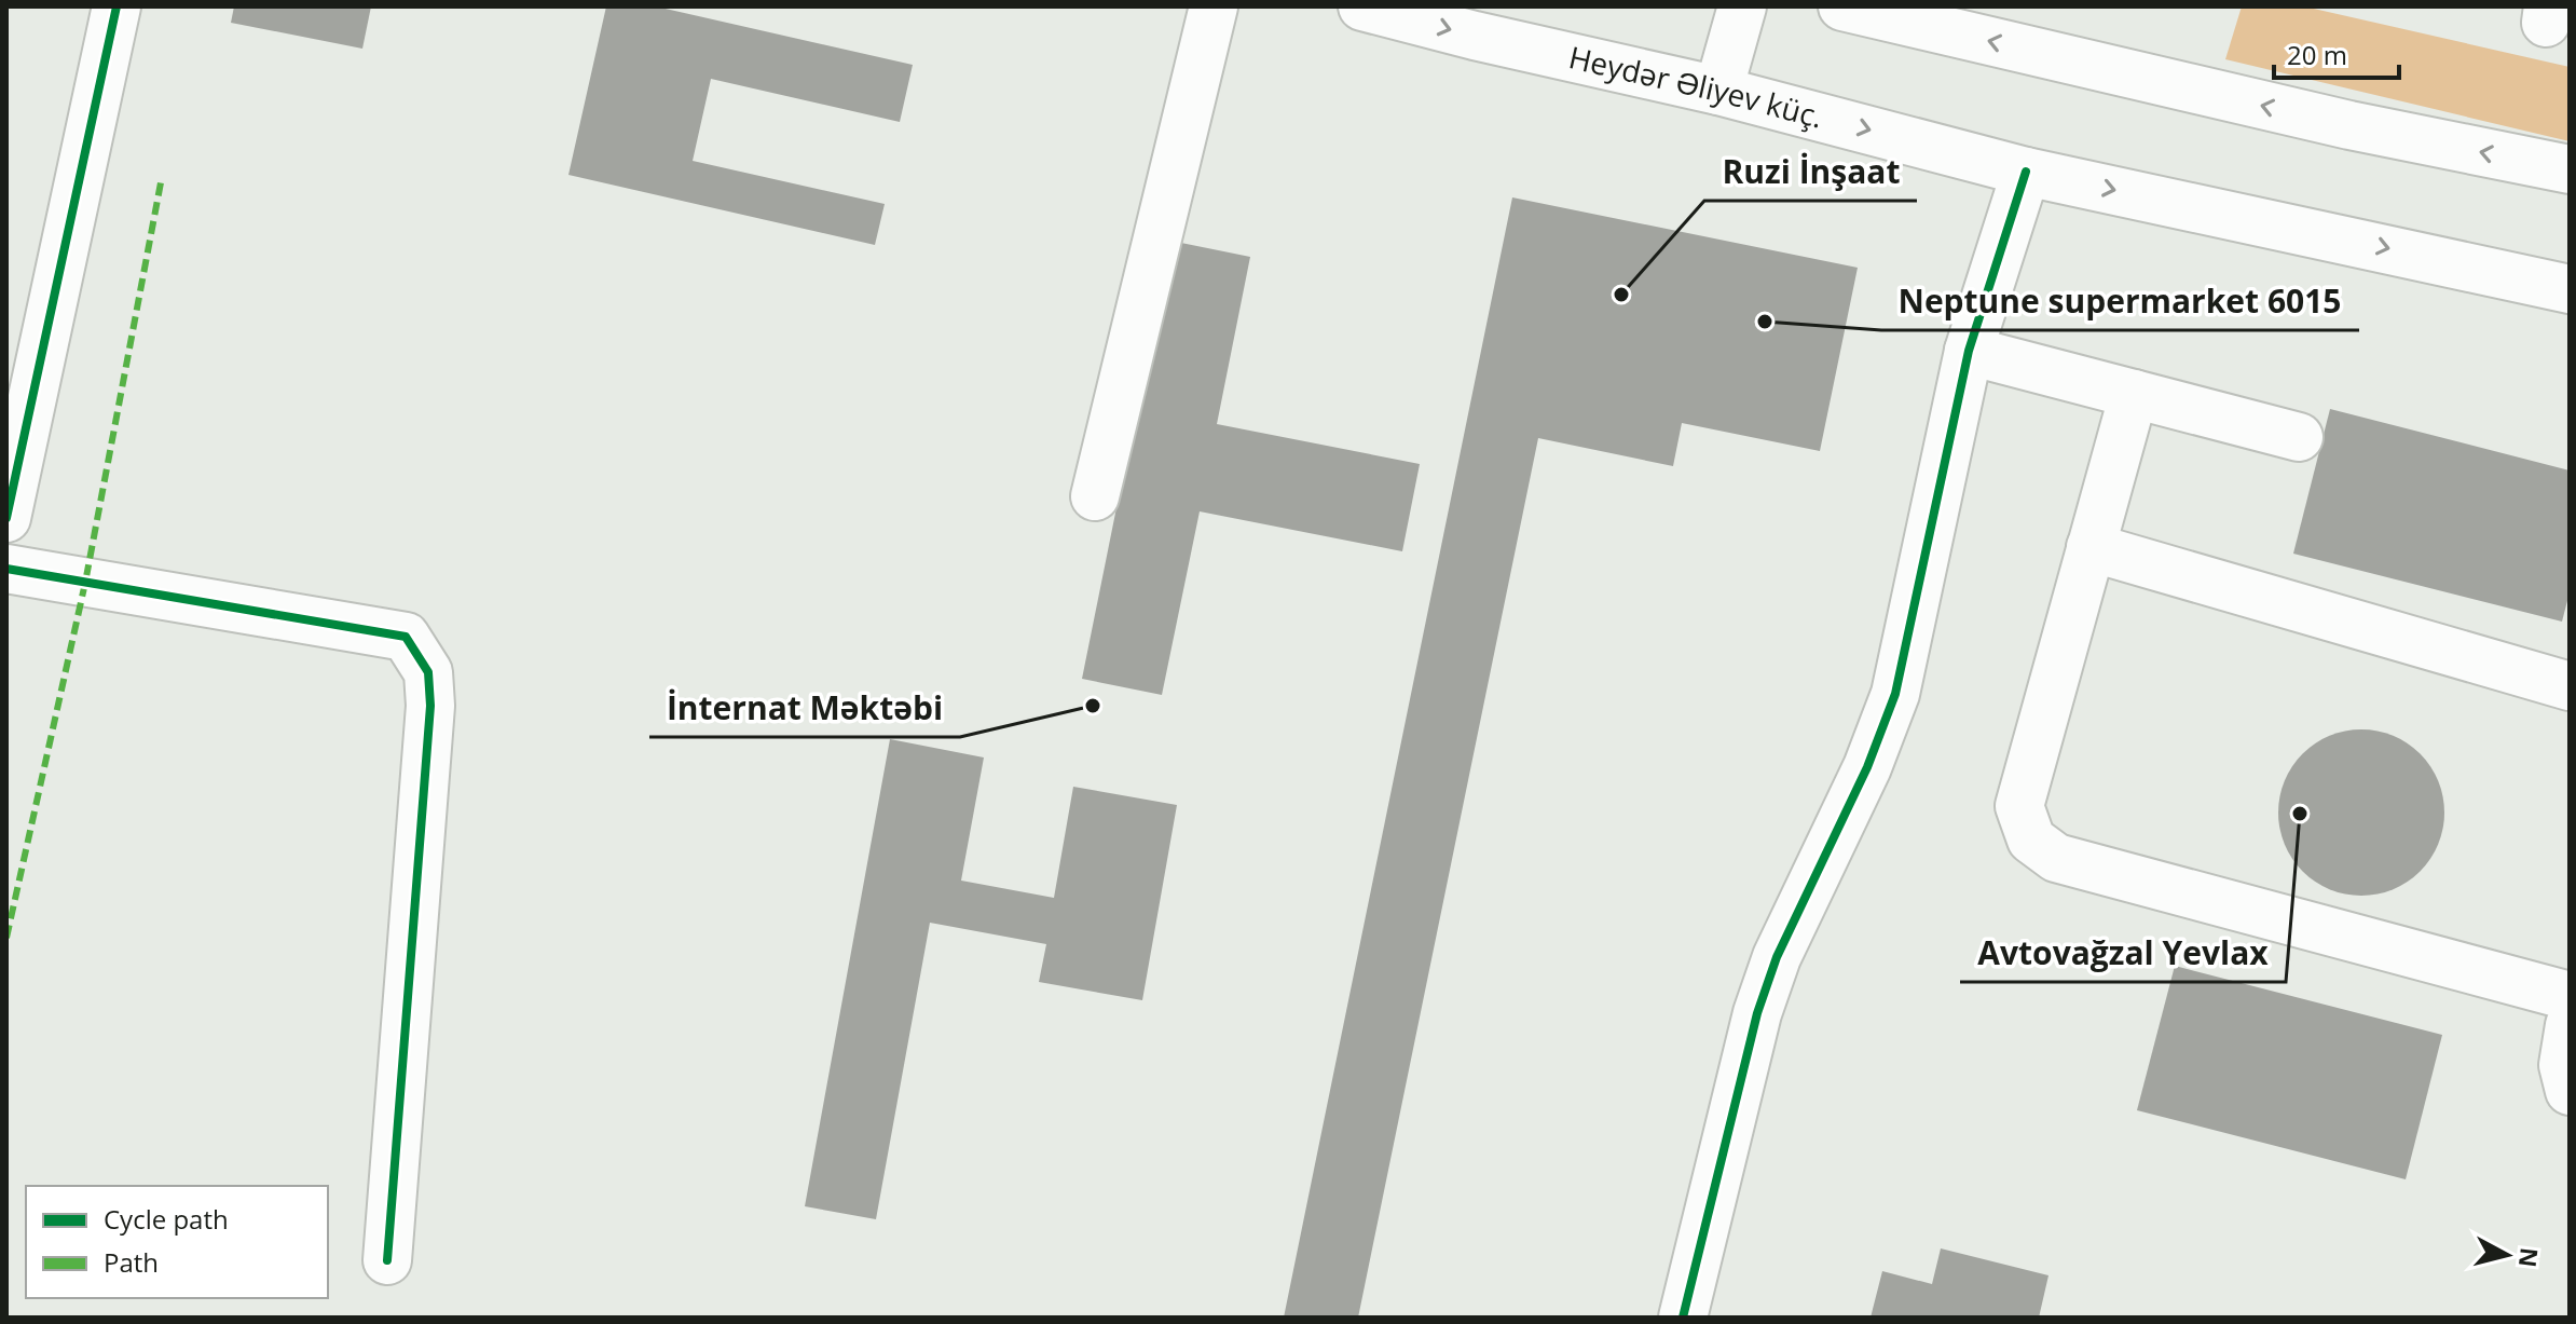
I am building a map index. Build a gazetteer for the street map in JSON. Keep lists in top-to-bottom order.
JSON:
{
  "streets": {
    "street": ["Heydər Əliyev küç."]
  },
  "places": [
    "Ruzi İnşaat",
    "Neptune supermarket 6015",
    "İnternat Məktəbi",
    "Avtovağzal Yevlax"
  ],
  "legend": ["Cycle path", "Path"],
  "scale_bar": "20 m",
  "north": "right"
}
